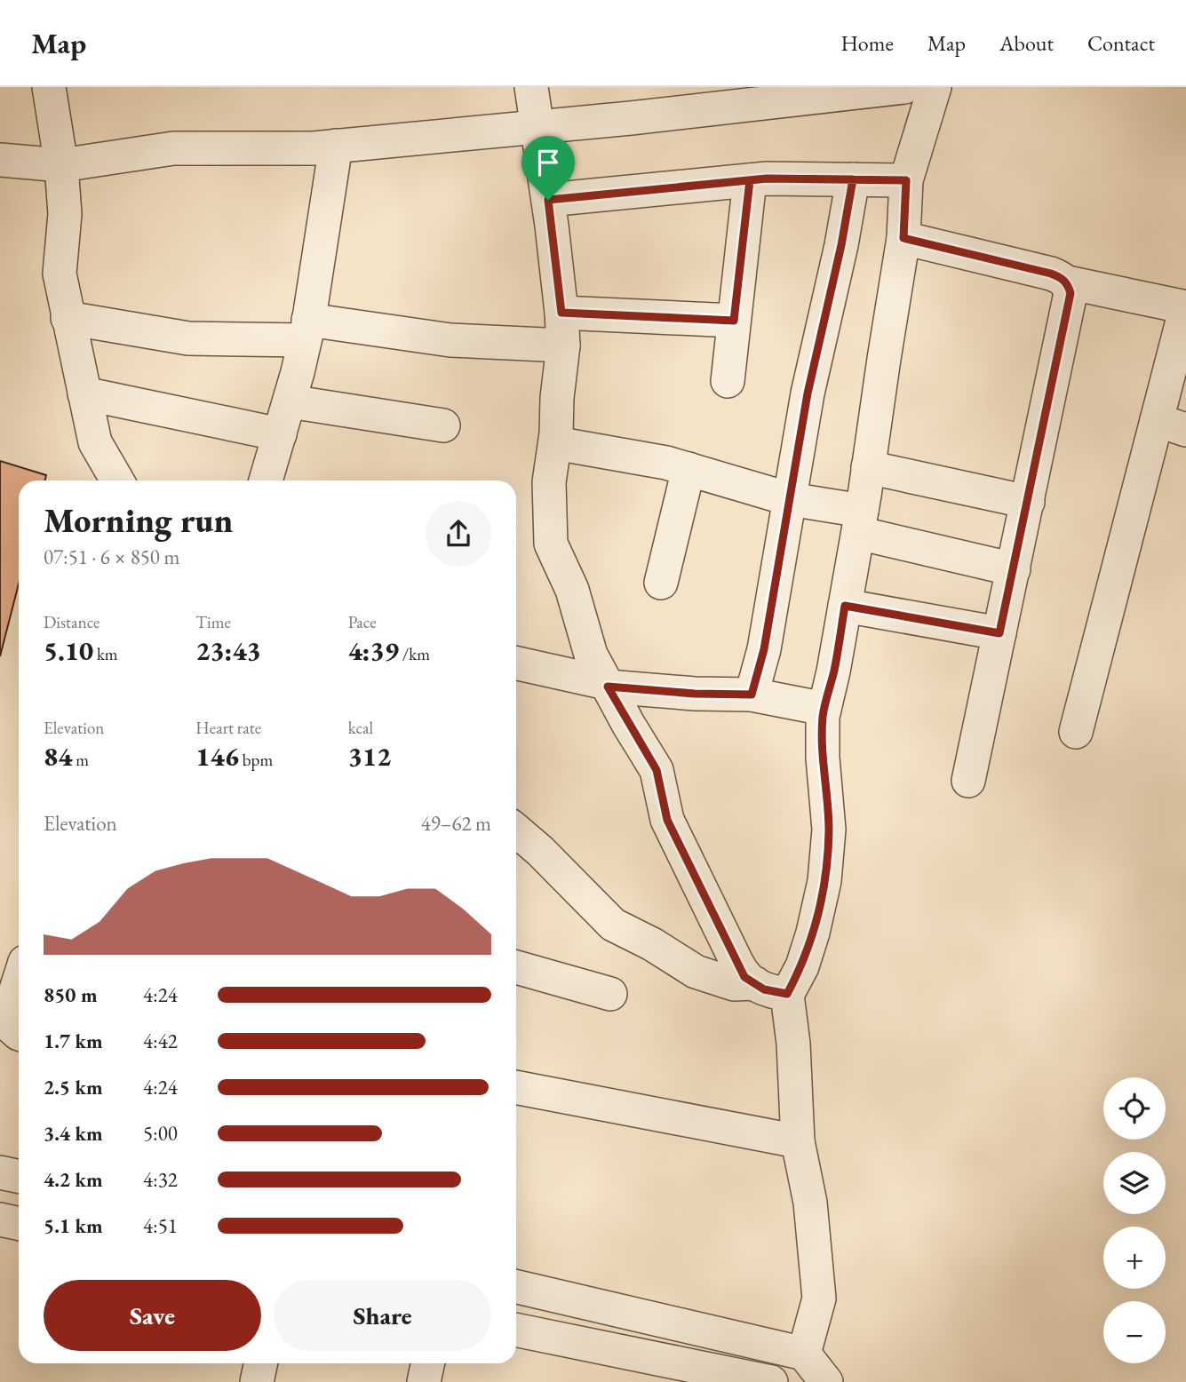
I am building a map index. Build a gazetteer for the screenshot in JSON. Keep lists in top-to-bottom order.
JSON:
{
  "page": {
    "header": "Map",
    "nav": [
      "Home",
      "Map",
      "About",
      "Contact"
    ],
    "heading": ["Morning run", "07:51 · 6 × 850 m"],
    "stats": [
      ["Distance", "5.10 km"],
      ["Time", "23:43"],
      ["Pace", "4:39 /km"],
      ["Elevation", "84 m"],
      ["Heart rate", "146 bpm"],
      ["kcal", "312"]
    ],
    "chart": ["Elevation", "49–62 m"],
    "list": [
      {
        "name": "850 m",
        "note": "4:24"
      },
      {
        "name": "1.7 km",
        "note": "4:42"
      },
      {
        "name": "2.5 km",
        "note": "4:24"
      },
      {
        "name": "3.4 km",
        "note": "5:00"
      },
      {
        "name": "4.2 km",
        "note": "4:32"
      },
      {
        "name": "5.1 km",
        "note": "4:51"
      }
    ],
    "map_buttons": ["+", "−"],
    "buttons": ["Save", "Share"]
  }
}
